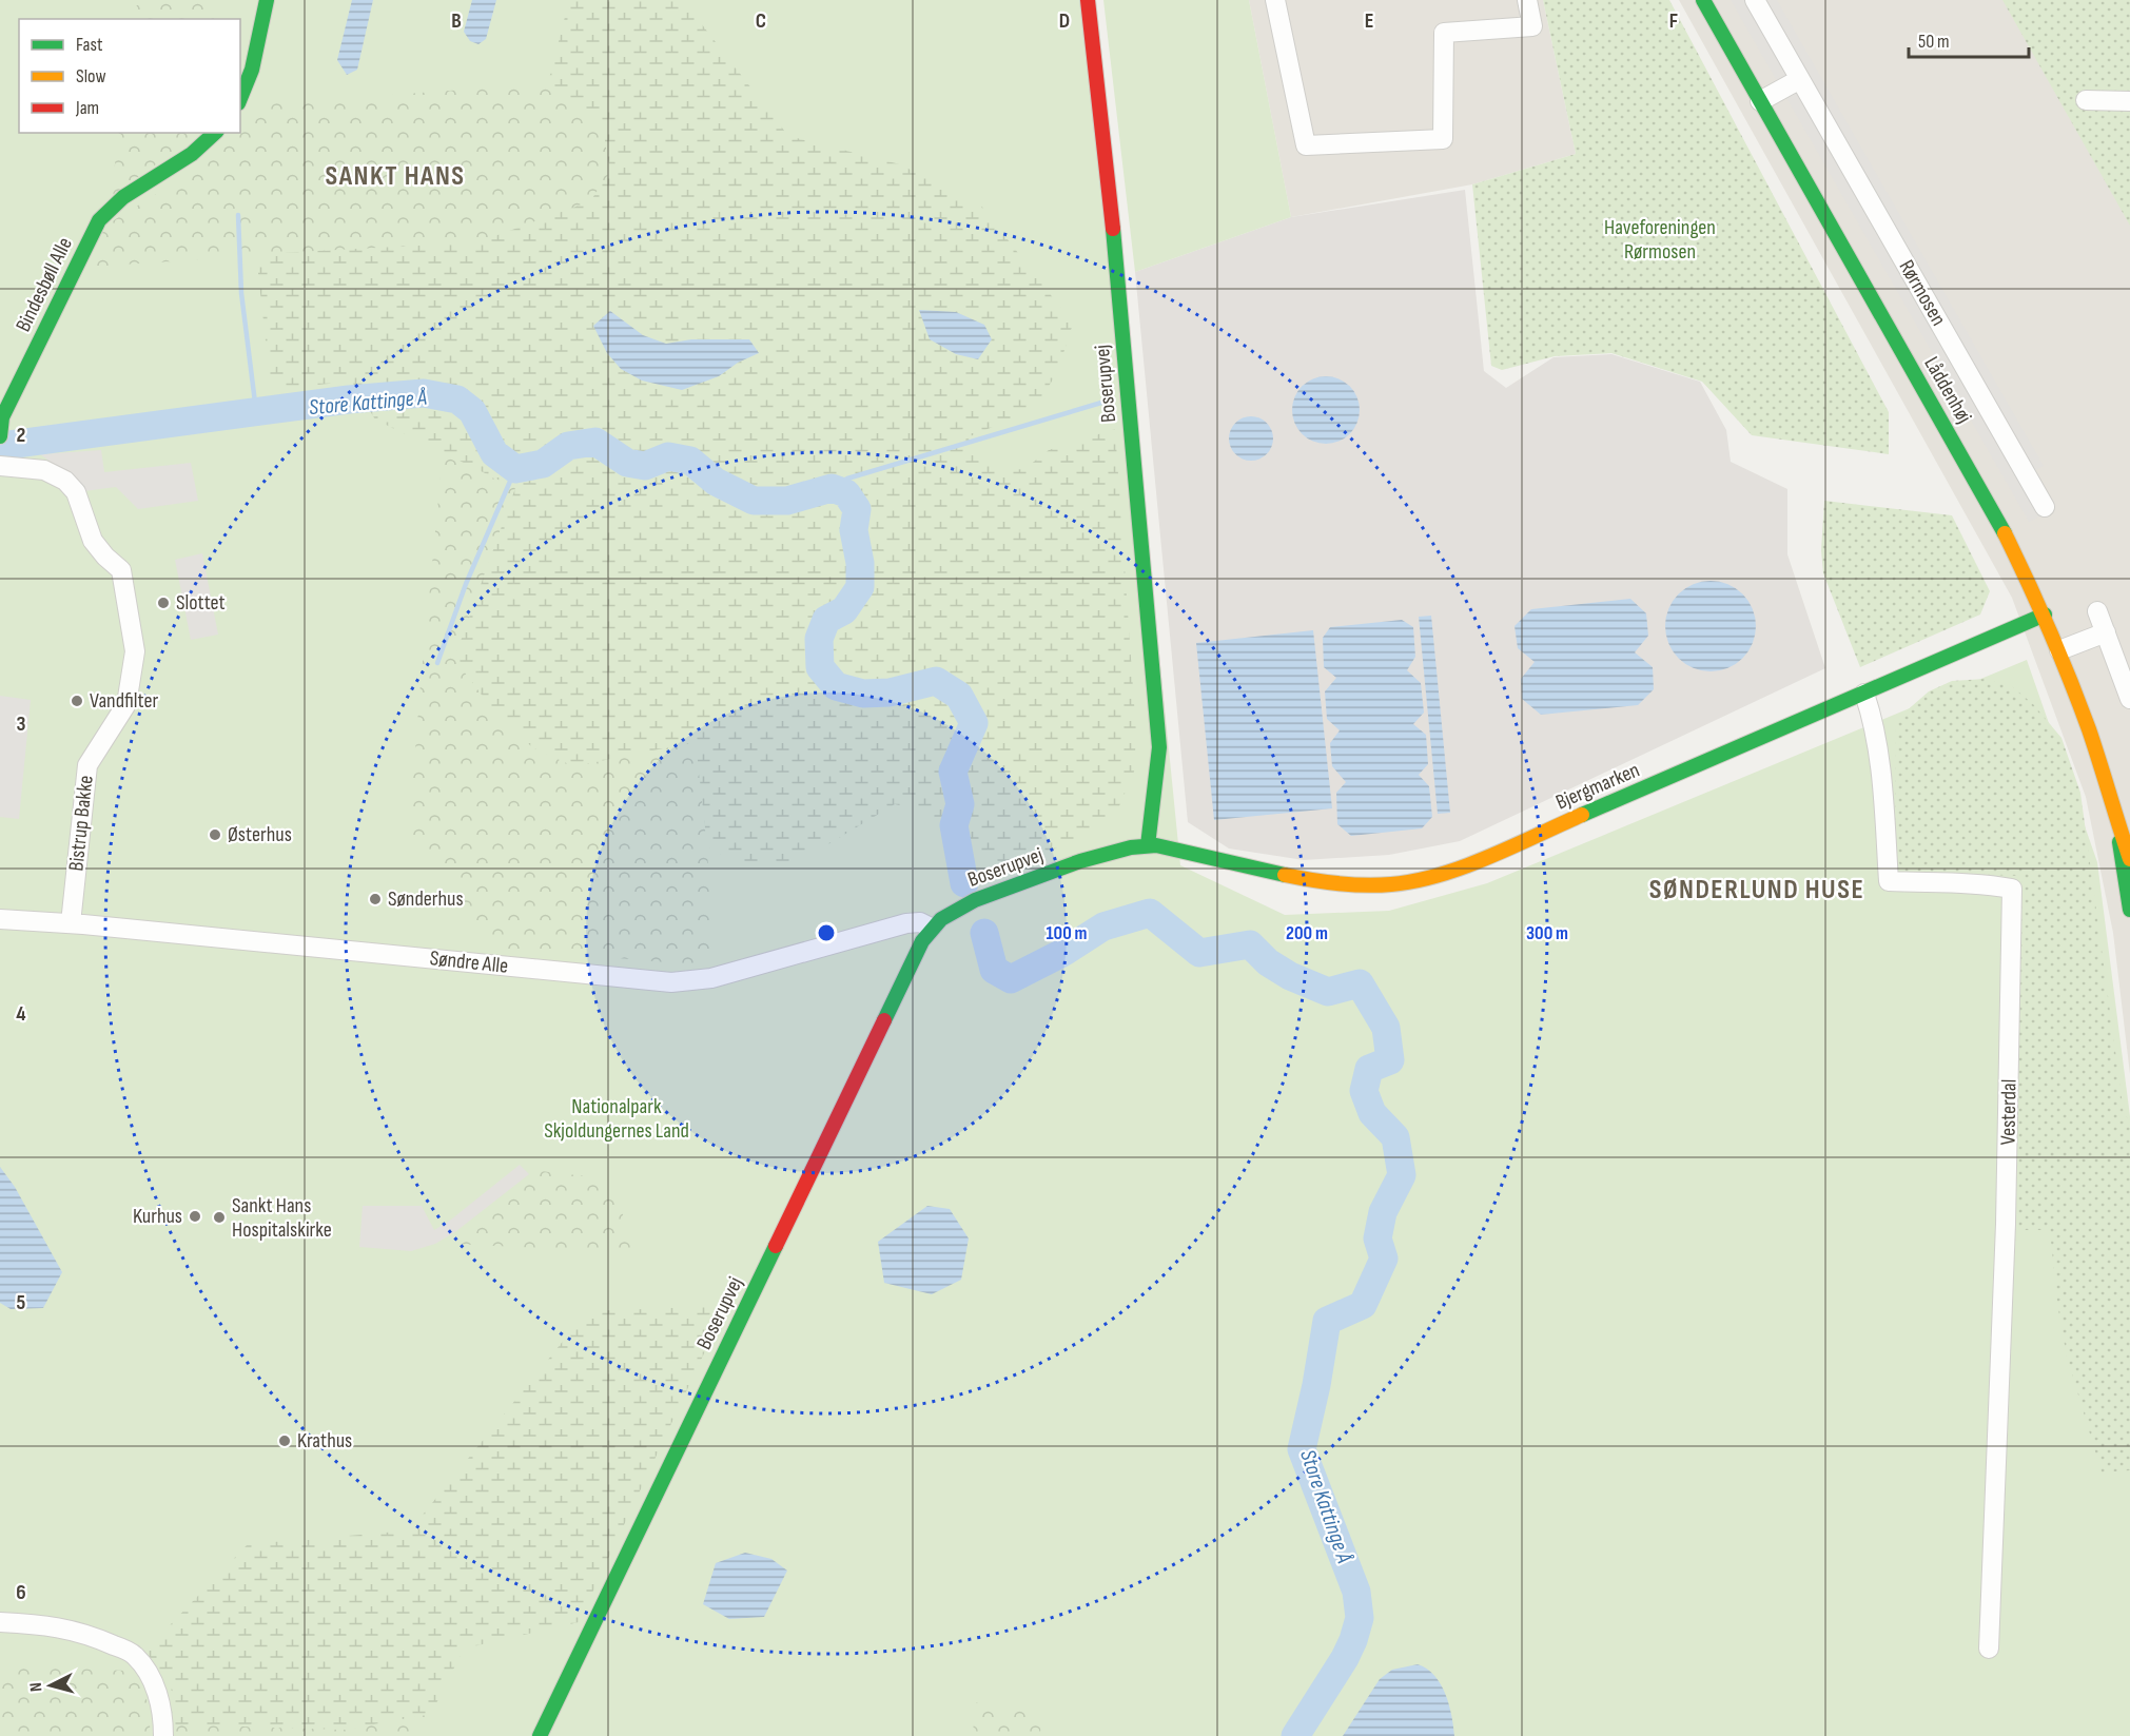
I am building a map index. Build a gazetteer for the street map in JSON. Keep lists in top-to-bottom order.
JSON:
{
  "streets": {
    "street": [
      "Bindesbøll Alle",
      "Rørmosen",
      "Boserupvej",
      "Låddenhøj",
      "Bjergmarken",
      "Bistrup Bakke",
      "Søndre Alle",
      "Vesterdal"
    ]
  },
  "crossings": [
    ["Boserupvej", "Bjergmarken"],
    ["Boserupvej", "Søndre Alle"],
    ["Låddenhøj", "Bjergmarken"],
    ["Bjergmarken", "Vesterdal"],
    ["Bistrup Bakke", "Søndre Alle"]
  ],
  "districts": ["SANKT HANS", "SØNDERLUND HUSE"],
  "water": ["Store Kattinge Å"],
  "parks": ["Haveforeningen Rørmosen", "Nationalpark Skjoldungernes Land"],
  "places": [
    "Slottet",
    "Vandfilter",
    "Østerhus",
    "Sønderhus",
    "Kurhus",
    "Sankt Hans Hospitalskirke",
    "Krathus"
  ],
  "legend": ["Fast", "Slow", "Jam"],
  "scale_bar": "50 m",
  "north": "left",
  "grid": {
    "columns": [
      "B",
      "C",
      "D",
      "E",
      "F"
    ],
    "rows": [
      "2",
      "3",
      "4",
      "5",
      "6"
    ]
  },
  "rings": ["100 m", "200 m", "300 m"]
}
